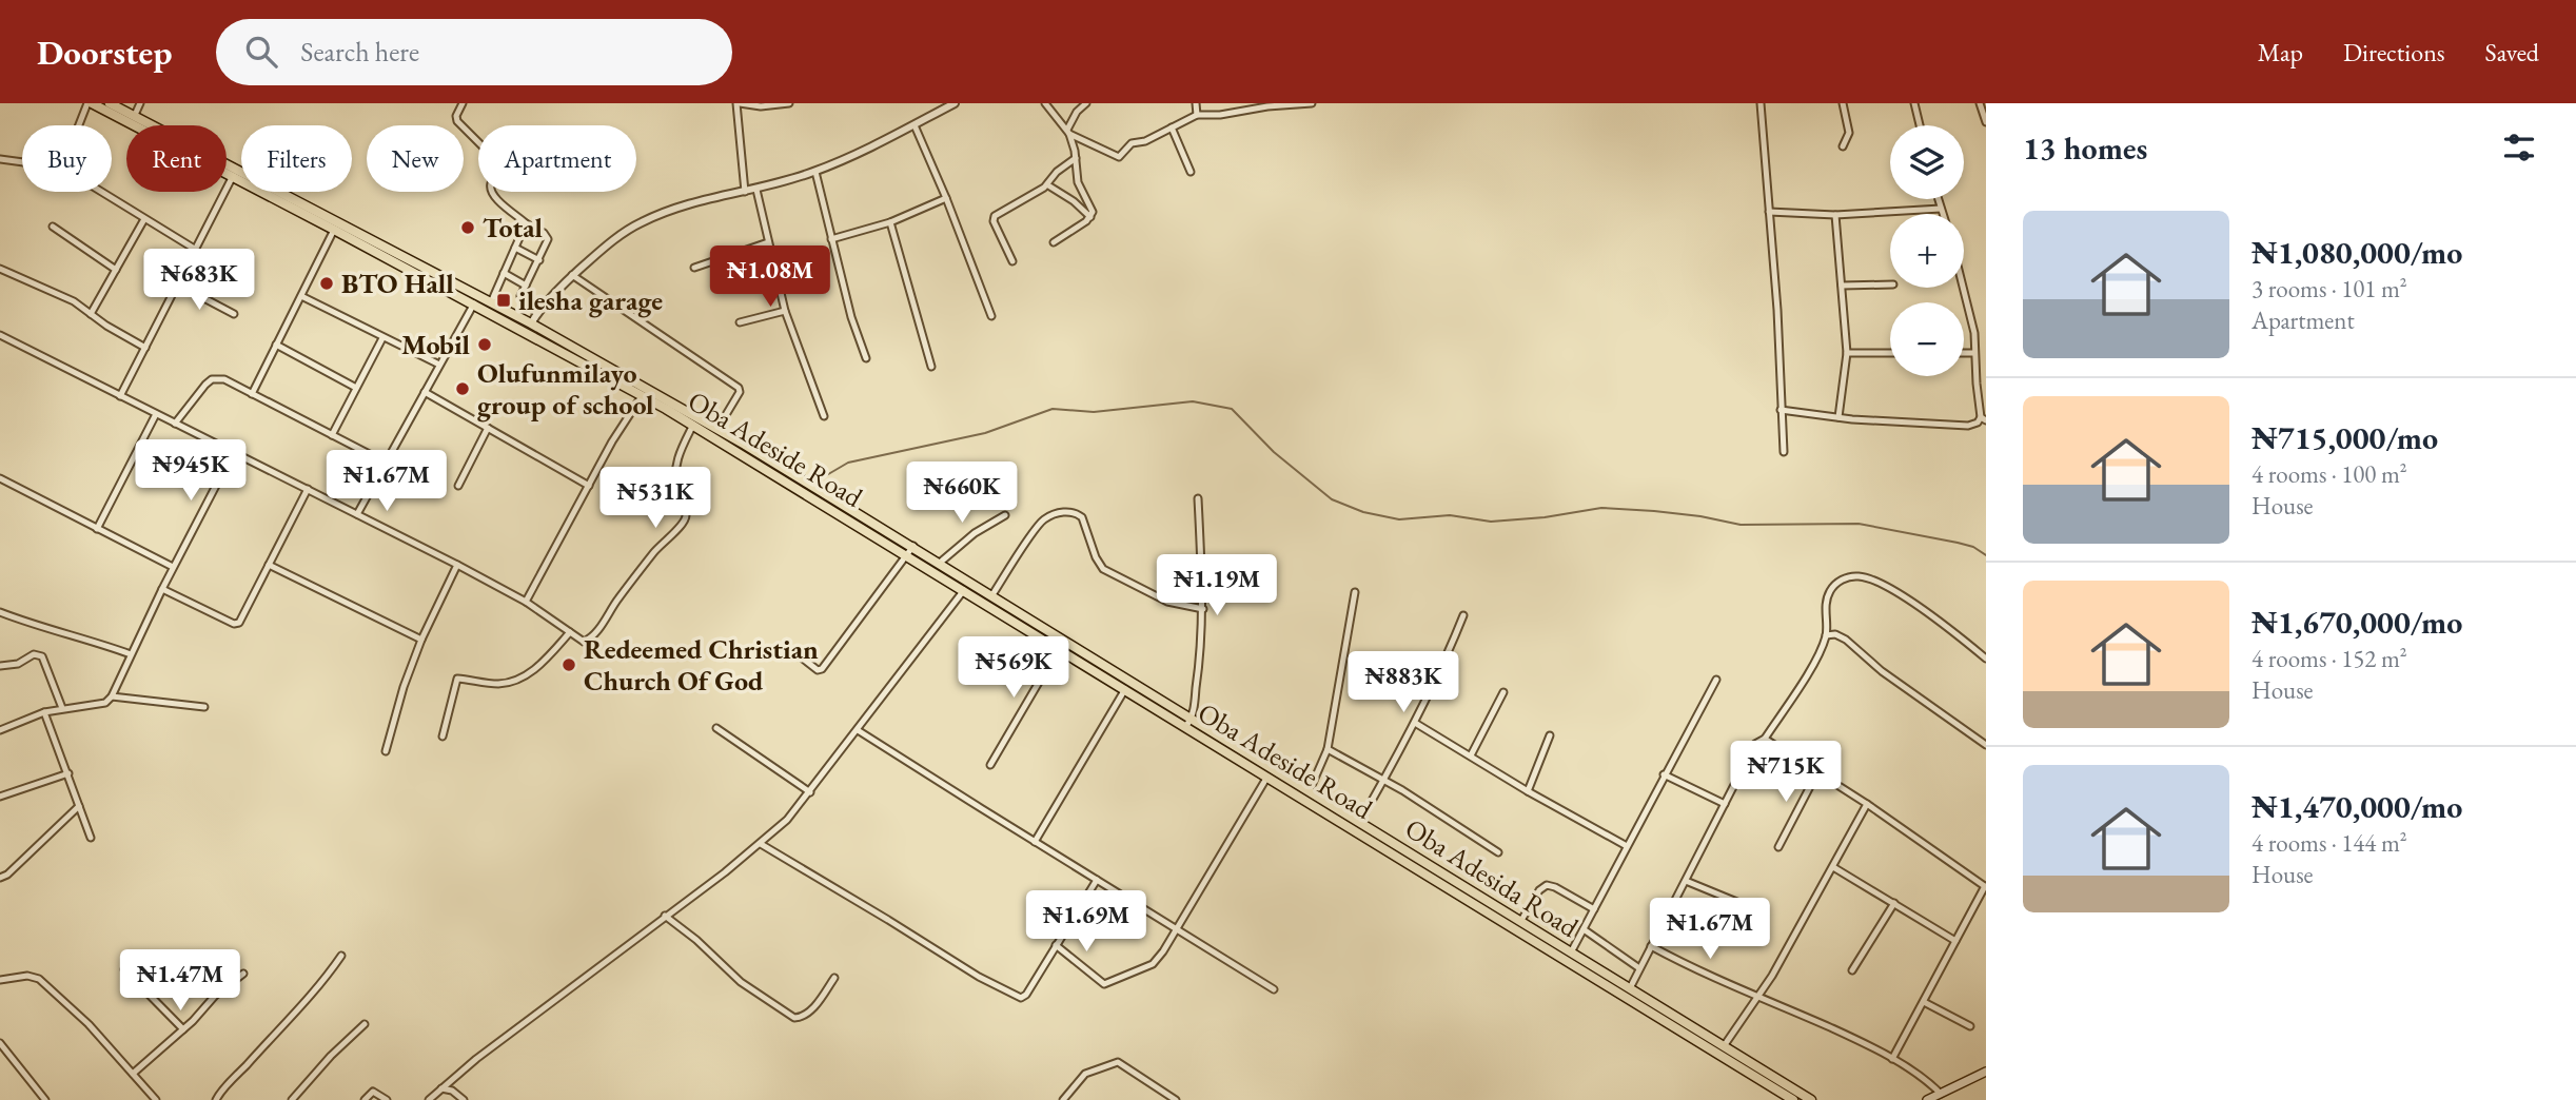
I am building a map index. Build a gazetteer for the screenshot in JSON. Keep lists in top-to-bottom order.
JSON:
{
  "streets": {
    "main road": ["Oba Adeside Road", "Oba Adesida Road"]
  },
  "crossings": [
    ["Oba Adeside Road", "Oba Adesida Road"]
  ],
  "places": {
    "other": [
      "Total",
      "BTO Hall",
      "Mobil",
      "Olufunmilayo group of school",
      "Redeemed Christian Church Of God"
    ],
    "transit": ["ilesha garage"]
  },
  "page": {
    "header": "Doorstep",
    "search": "Search here",
    "nav": ["Map", "Directions", "Saved"],
    "heading": "13 homes",
    "map_buttons": ["+", "−"],
    "chip": [
      "Buy",
      "Rent",
      "Filters",
      "New",
      "Apartment"
    ],
    "list": [
      {
        "name": "₦1,080,000/mo",
        "note": "3 rooms · 101 m² · Apartment"
      },
      {
        "name": "₦715,000/mo",
        "note": "4 rooms · 100 m² · House"
      },
      {
        "name": "₦1,670,000/mo",
        "note": "4 rooms · 152 m² · House"
      },
      {
        "name": "₦1,470,000/mo",
        "note": "4 rooms · 144 m² · House"
      }
    ],
    "price": [
      "₦1.08M",
      "₦683K",
      "₦945K",
      "₦1.67M",
      "₦660K",
      "₦531K",
      "₦1.19M",
      "₦569K",
      "₦883K",
      "₦715K",
      "₦1.69M",
      "₦1.67M",
      "₦1.47M"
    ]
  }
}
